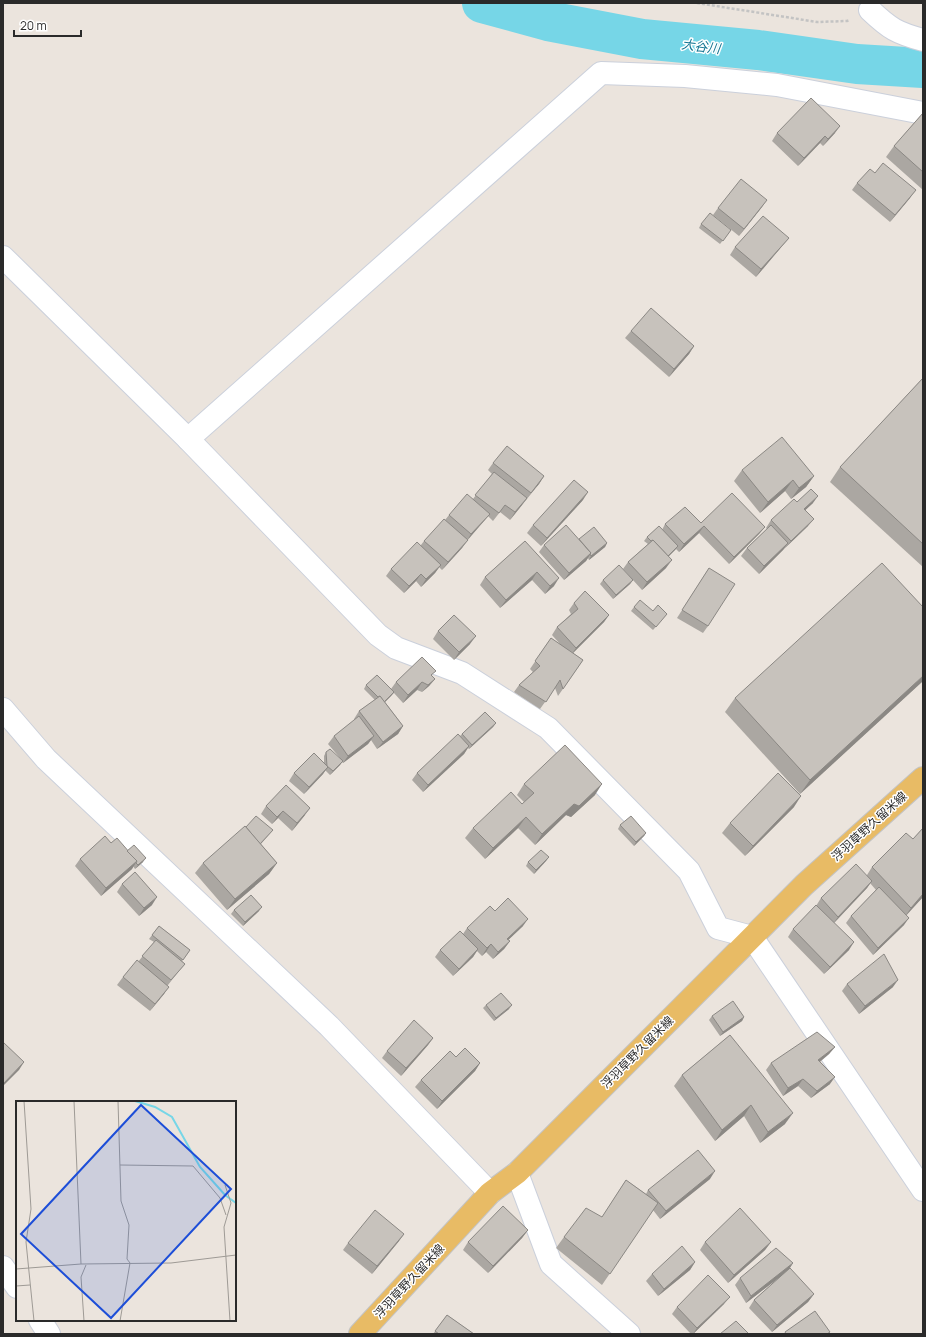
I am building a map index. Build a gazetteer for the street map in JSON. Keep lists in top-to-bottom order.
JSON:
{
  "streets": {
    "main road": ["浮羽草野久留米線"]
  },
  "water": ["大谷川"],
  "scale_bar": "20 m"
}
